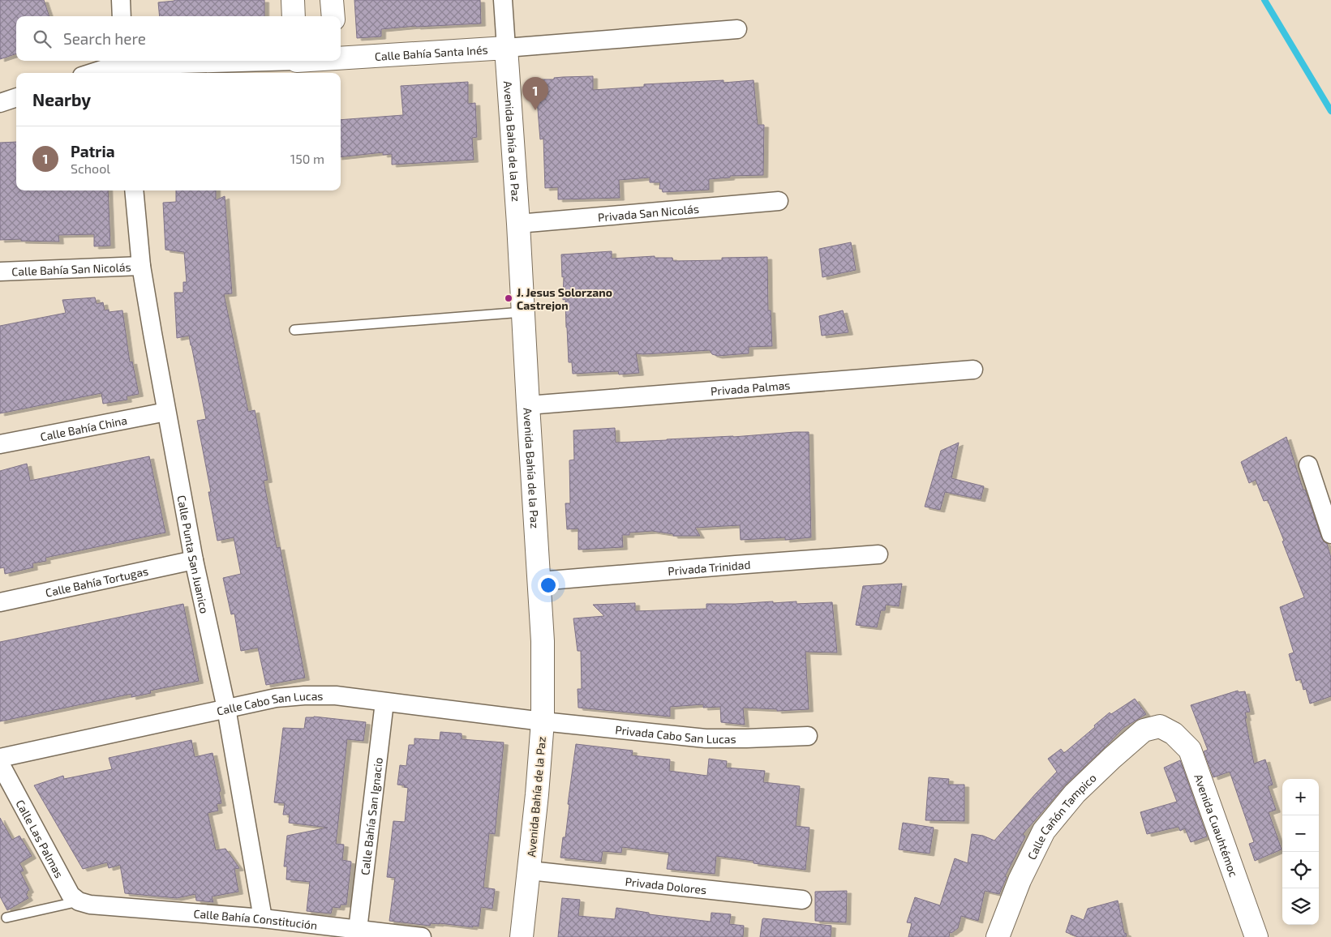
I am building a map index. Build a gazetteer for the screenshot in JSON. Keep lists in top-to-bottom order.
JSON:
{
  "streets": {
    "main road": [
      "Calle Bahía Santa Inés",
      "Avenida Bahía de la Paz",
      "Calle Cañón Tampico",
      "Avenida Cuauhtémoc"
    ],
    "street": [
      "Privada San Nicolás",
      "Calle Bahía San Nicolás",
      "Privada Palmas",
      "Calle Bahía China",
      "Calle Punta San Juanico",
      "Privada Trinidad",
      "Calle Bahía Tortugas",
      "Calle Cabo San Lucas",
      "Privada Cabo San Lucas",
      "Calle Bahía San Ignacio",
      "Calle Las Palmas",
      "Privada Dolores",
      "Calle Bahía Constitución"
    ]
  },
  "crossings": [
    ["Calle Bahía Santa Inés", "Avenida Bahía de la Paz"],
    ["Avenida Bahía de la Paz", "Privada San Nicolás"],
    ["Avenida Bahía de la Paz", "Privada Palmas"],
    ["Avenida Bahía de la Paz", "Privada Trinidad"],
    ["Avenida Bahía de la Paz", "Calle Cabo San Lucas"],
    ["Avenida Bahía de la Paz", "Privada Cabo San Lucas"],
    ["Avenida Bahía de la Paz", "Privada Dolores"],
    ["Calle Bahía San Nicolás", "Calle Punta San Juanico"],
    ["Calle Bahía China", "Calle Punta San Juanico"],
    ["Calle Punta San Juanico", "Calle Bahía Tortugas"],
    ["Calle Punta San Juanico", "Calle Cabo San Lucas"],
    ["Calle Punta San Juanico", "Calle Bahía Constitución"],
    ["Calle Cabo San Lucas", "Privada Cabo San Lucas"],
    ["Calle Cabo San Lucas", "Calle Bahía San Ignacio"],
    ["Calle Bahía San Ignacio", "Calle Bahía Constitución"],
    ["Calle Cañón Tampico", "Avenida Cuauhtémoc"],
    ["Calle Las Palmas", "Calle Bahía Constitución"]
  ],
  "places": ["J. Jesus Solorzano Castrejon"],
  "page": {
    "search": "Search here",
    "heading": "Nearby",
    "pins": "1",
    "list": [
      {
        "mark": "1",
        "name": "Patria",
        "note": "School",
        "value": "150 m"
      }
    ],
    "map_buttons": ["+", "−"]
  }
}
